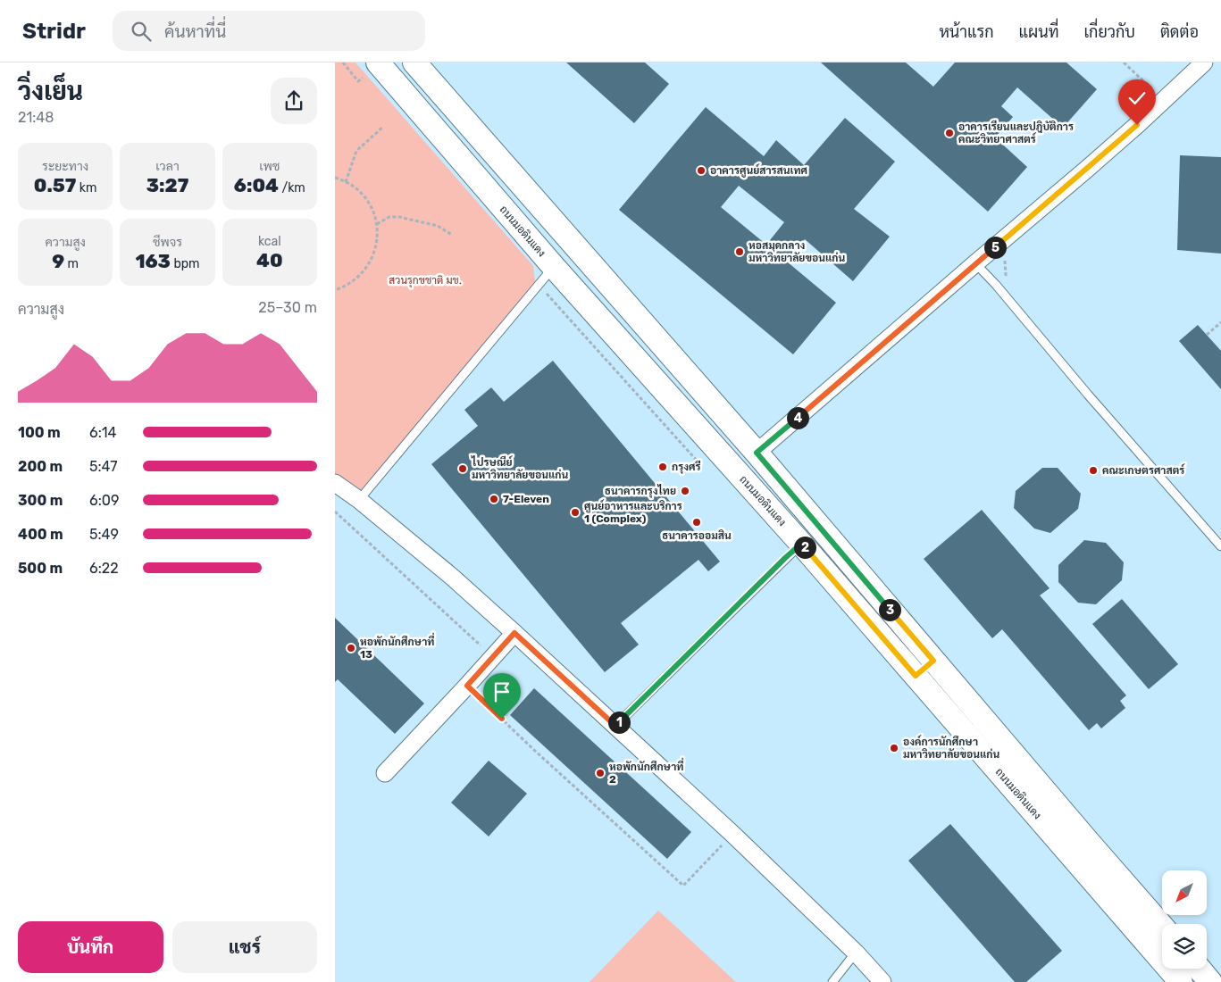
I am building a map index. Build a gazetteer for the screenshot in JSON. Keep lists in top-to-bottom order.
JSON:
{
  "streets": {
    "street": ["ถนนมอดินแดง"]
  },
  "parks": ["สวนรุกขชาติ มข."],
  "places": [
    "อาคารเรียนและปฏิบัติการ คณะวิทยาศาสตร์",
    "อาคารศูนย์สารสนเทศ",
    "หอสมุดกลาง มหาวิทยาลัยขอนแก่น",
    "กรุงศรี",
    "ไปรษณีย์ มหาวิทยาลัยขอนแก่น",
    "คณะเกษตรศาสตร์",
    "ธนาคารกรุงไทย",
    "7-Eleven",
    "ศูนย์อาหารและบริการ 1 (Complex)",
    "ธนาคารออมสิน",
    "หอพักนักศึกษาที่ 13",
    "องค์การนักศึกษา มหาวิทยาลัยขอนแก่น",
    "หอพักนักศึกษาที่ 2"
  ],
  "north": "bottom left",
  "page": {
    "header": "Stridr",
    "search": "ค้นหาที่นี่",
    "nav": [
      "หน้าแรก",
      "แผนที่",
      "เกี่ยวกับ",
      "ติดต่อ"
    ],
    "heading": ["วิ่งเย็น", "21:48"],
    "stats": [
      ["ระยะทาง", "0.57 km"],
      ["เวลา", "3:27"],
      ["เพซ", "6:04 /km"],
      ["ความสูง", "9 m"],
      ["ชีพจร", "163 bpm"],
      ["kcal", "40"]
    ],
    "pins": [
      "5",
      "4",
      "2",
      "3",
      "1"
    ],
    "chart": ["ความสูง", "25–30 m"],
    "list": [
      {
        "name": "100 m",
        "note": "6:14"
      },
      {
        "name": "200 m",
        "note": "5:47"
      },
      {
        "name": "300 m",
        "note": "6:09"
      },
      {
        "name": "400 m",
        "note": "5:49"
      },
      {
        "name": "500 m",
        "note": "6:22"
      }
    ],
    "buttons": ["บันทึก", "แชร์"]
  }
}
